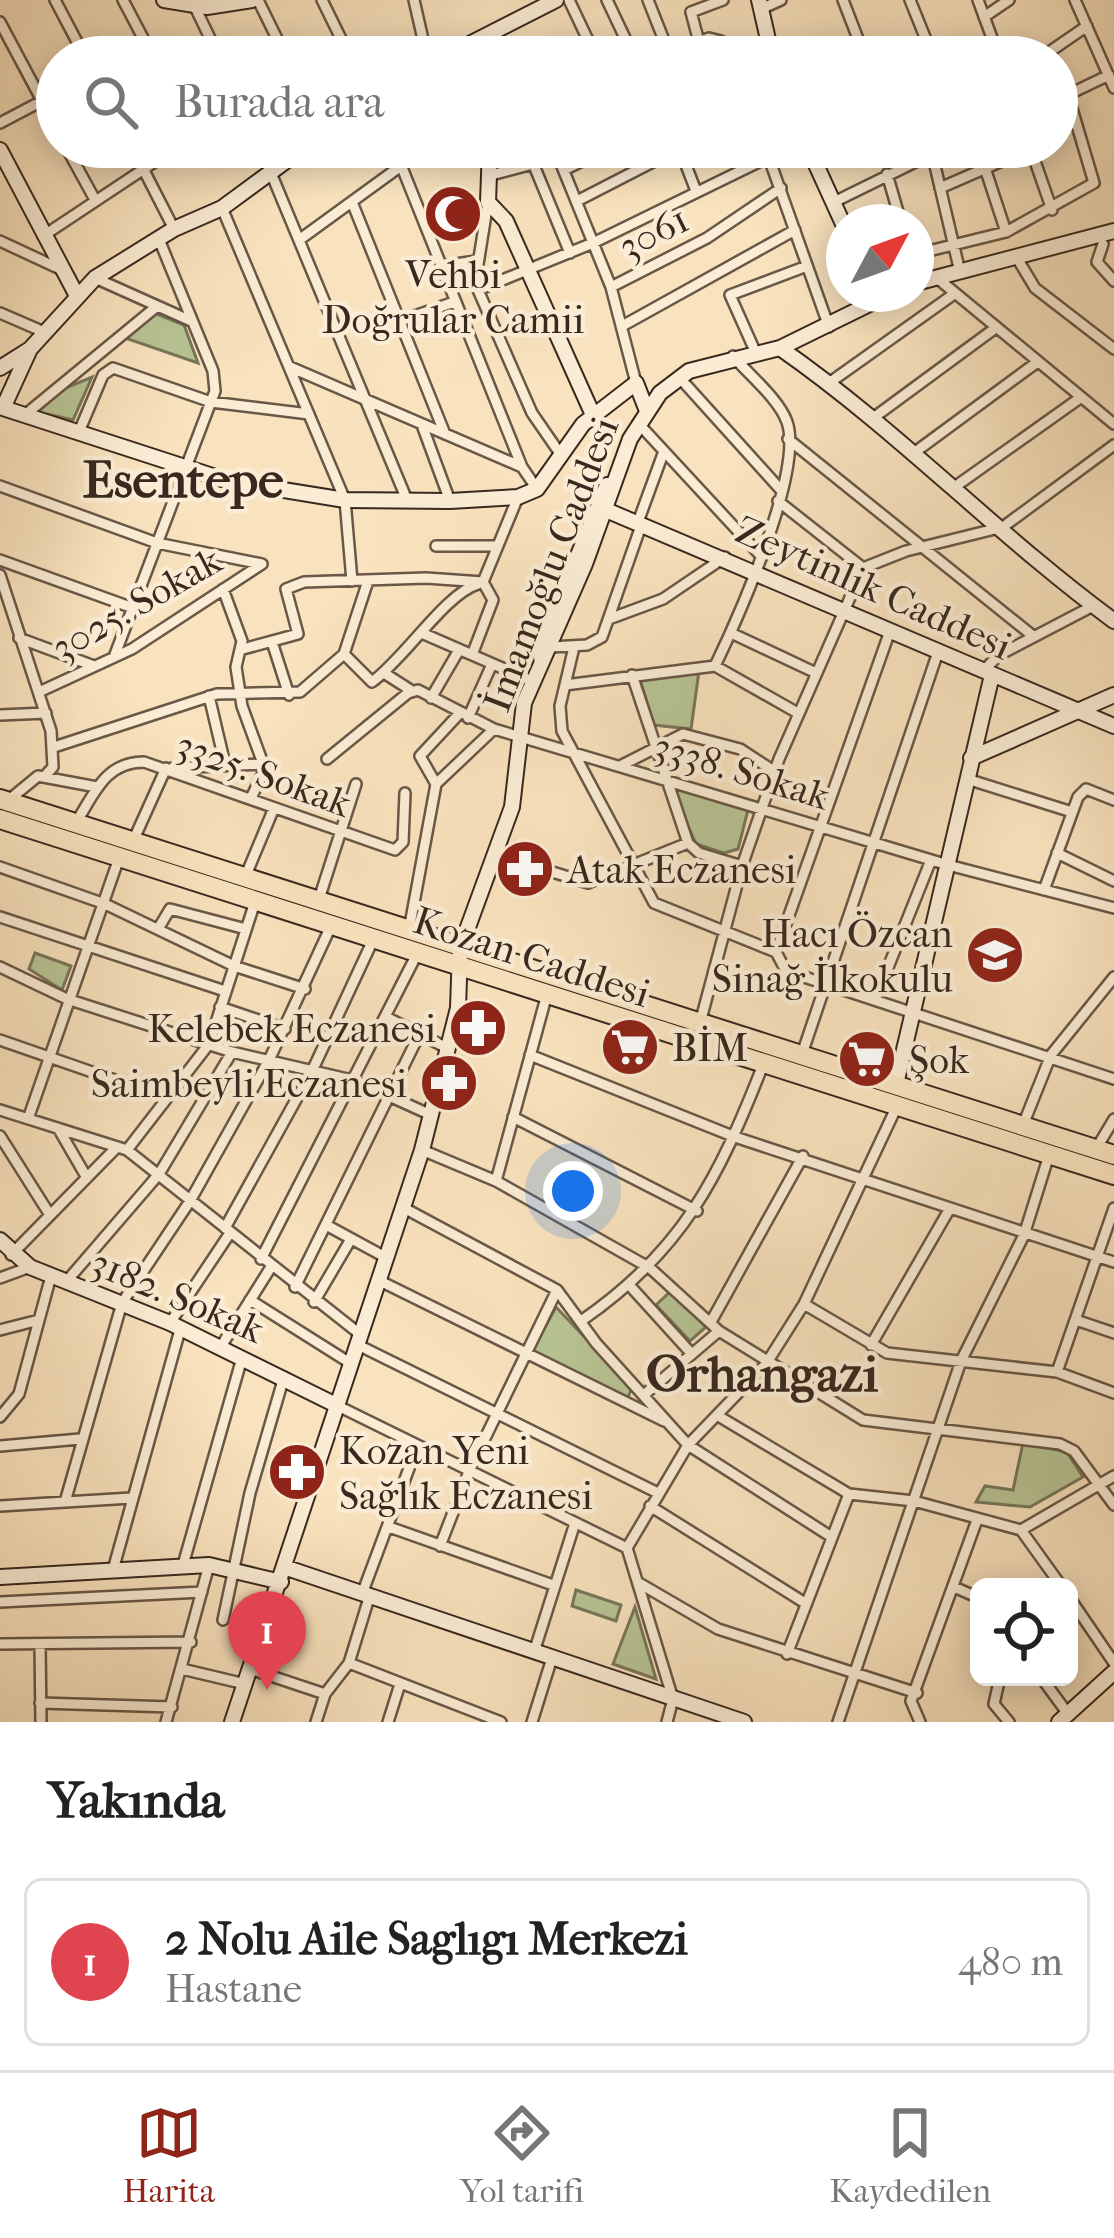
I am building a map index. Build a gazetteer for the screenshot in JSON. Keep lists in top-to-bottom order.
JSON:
{
  "streets": {
    "highway": ["Kozan Caddesi"],
    "main road": ["İmamoğlu Caddesi", "Zeytinlik Caddesi", "3182. Sokak"],
    "street": [
      "3061",
      "3025. Sokak",
      "3338. Sokak",
      "3325. Sokak"
    ]
  },
  "crossings": [
    ["İmamoğlu Caddesi", "Zeytinlik Caddesi"],
    ["İmamoğlu Caddesi", "3338. Sokak"],
    ["İmamoğlu Caddesi", "Kozan Caddesi"],
    ["İmamoğlu Caddesi", "3182. Sokak"]
  ],
  "districts": ["Esentepe", "Orhangazi"],
  "places": {
    "mosque": ["Vehbi Doğrular Camii"],
    "pharmacy": [
      "Atak Eczanesi",
      "Kelebek Eczanesi",
      "Saimbeyli Eczanesi",
      "Kozan Yeni Sağlık Eczanesi"
    ],
    "school or university": ["Hacı Özcan Sinağ İlkokulu"],
    "supermarket": ["BİM", "Şok"]
  },
  "north": "top right",
  "page": {
    "search": "Burada ara",
    "pins": "1",
    "heading": "Yakında",
    "list": [
      {
        "mark": "1",
        "name": "2 Nolu Aile Saglıgı Merkezi",
        "note": "Hastane",
        "value": "480 m"
      }
    ],
    "nav": ["Harita", "Yol tarifi", "Kaydedilen"]
  }
}
